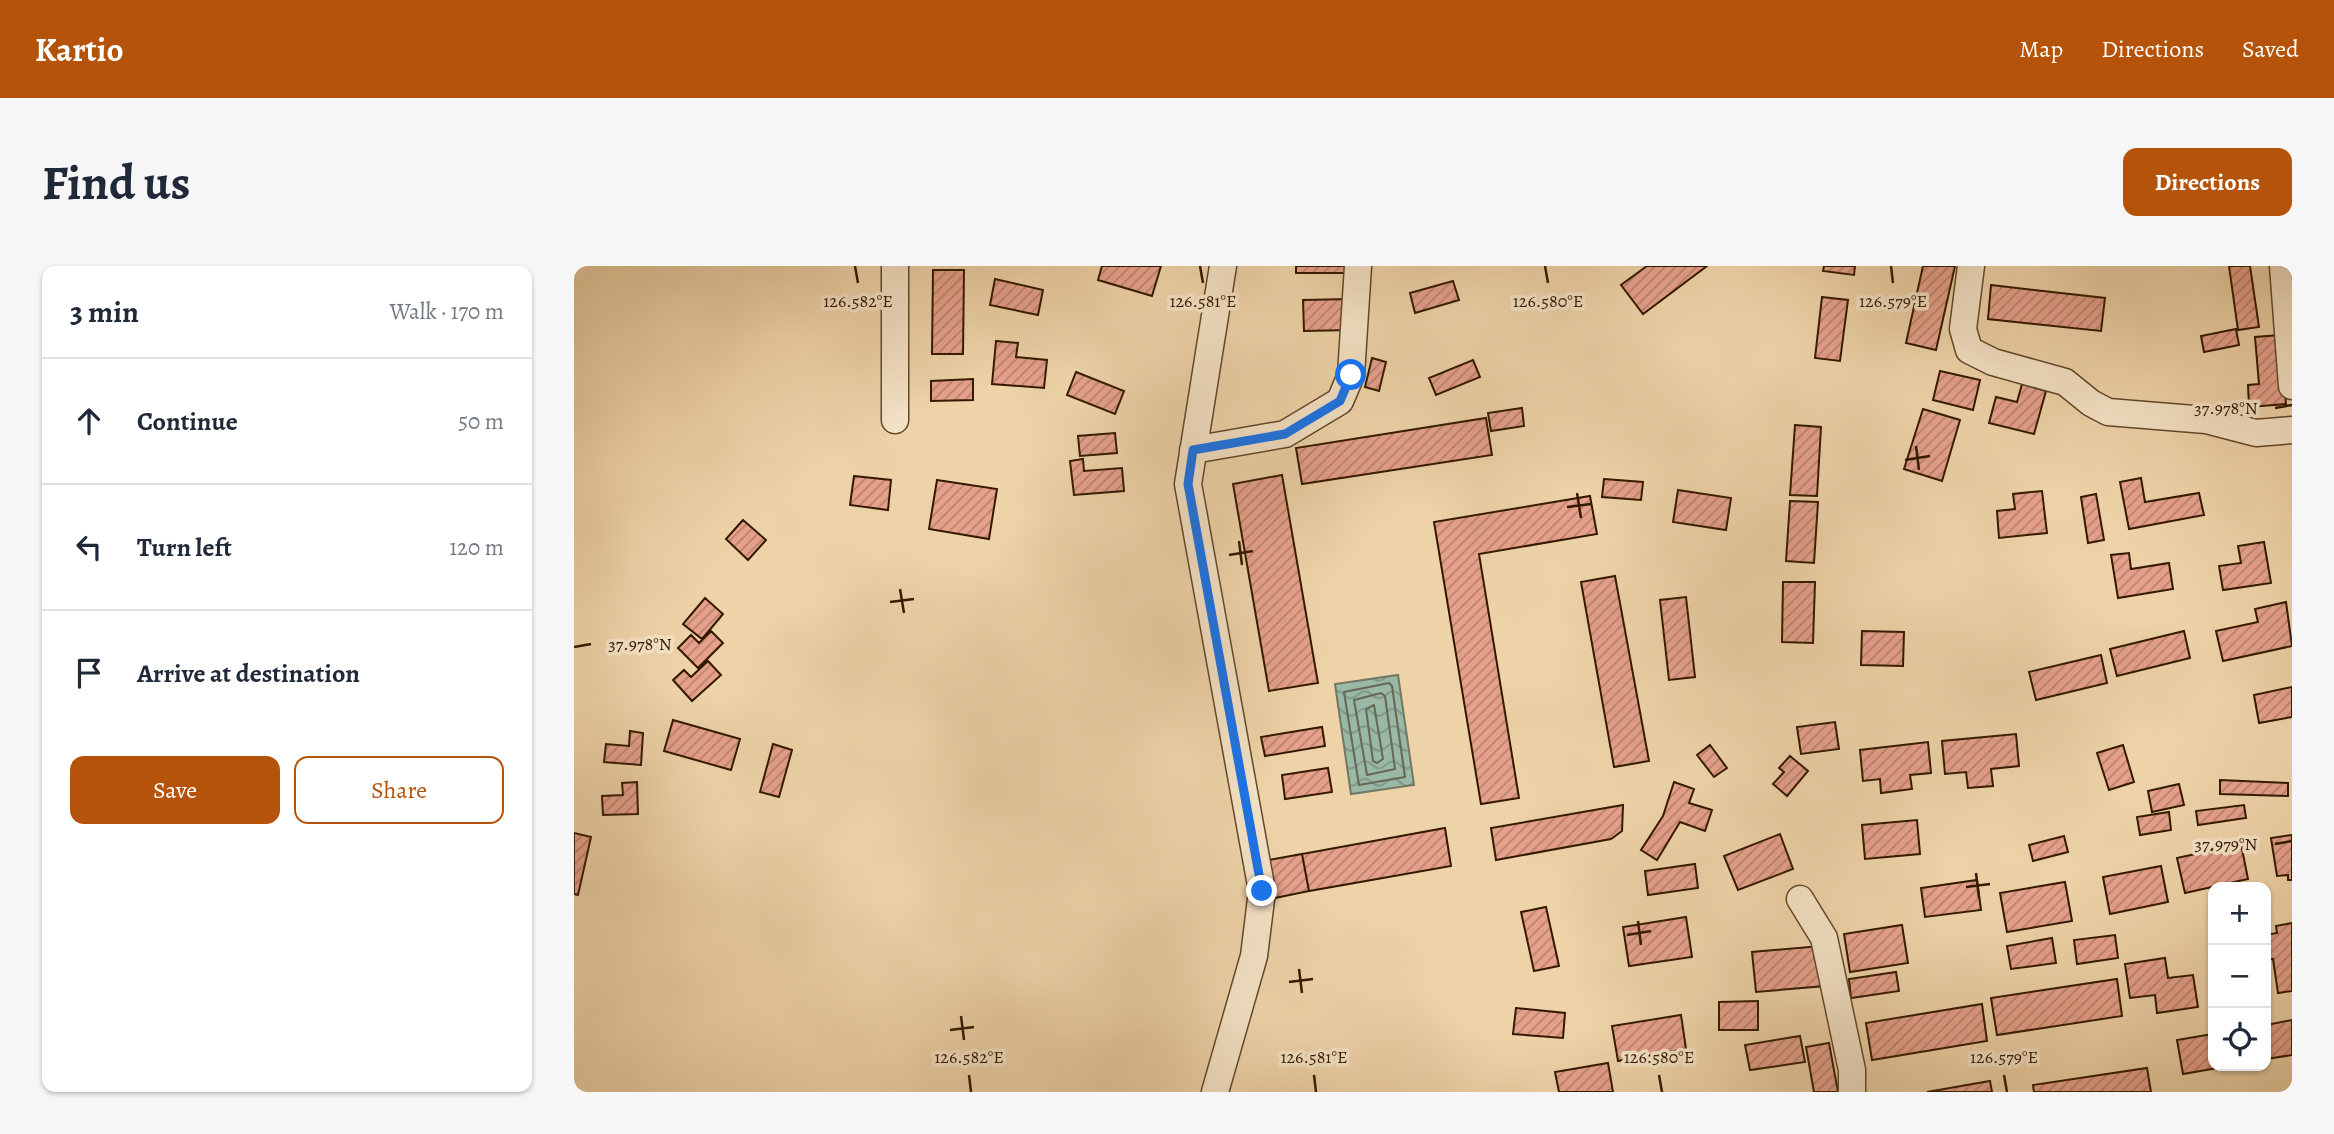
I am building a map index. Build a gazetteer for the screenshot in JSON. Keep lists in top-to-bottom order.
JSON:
{
  "page": {
    "header": "Kartio",
    "nav": ["Map", "Directions", "Saved"],
    "buttons": [
      "Directions",
      ["Save", "Share"]
    ],
    "title": "Find us",
    "heading": ["3 min", "Walk · 170 m"],
    "list": [
      ["Continue", "50 m"],
      ["Turn left", "120 m"],
      "Arrive at destination"
    ],
    "map_buttons": ["+", "−"]
  },
  "coordinates": [
    "126.582°E",
    "126.581°E",
    "126.580°E",
    "126.579°E",
    "37.978°N",
    "37.979°N"
  ]
}
